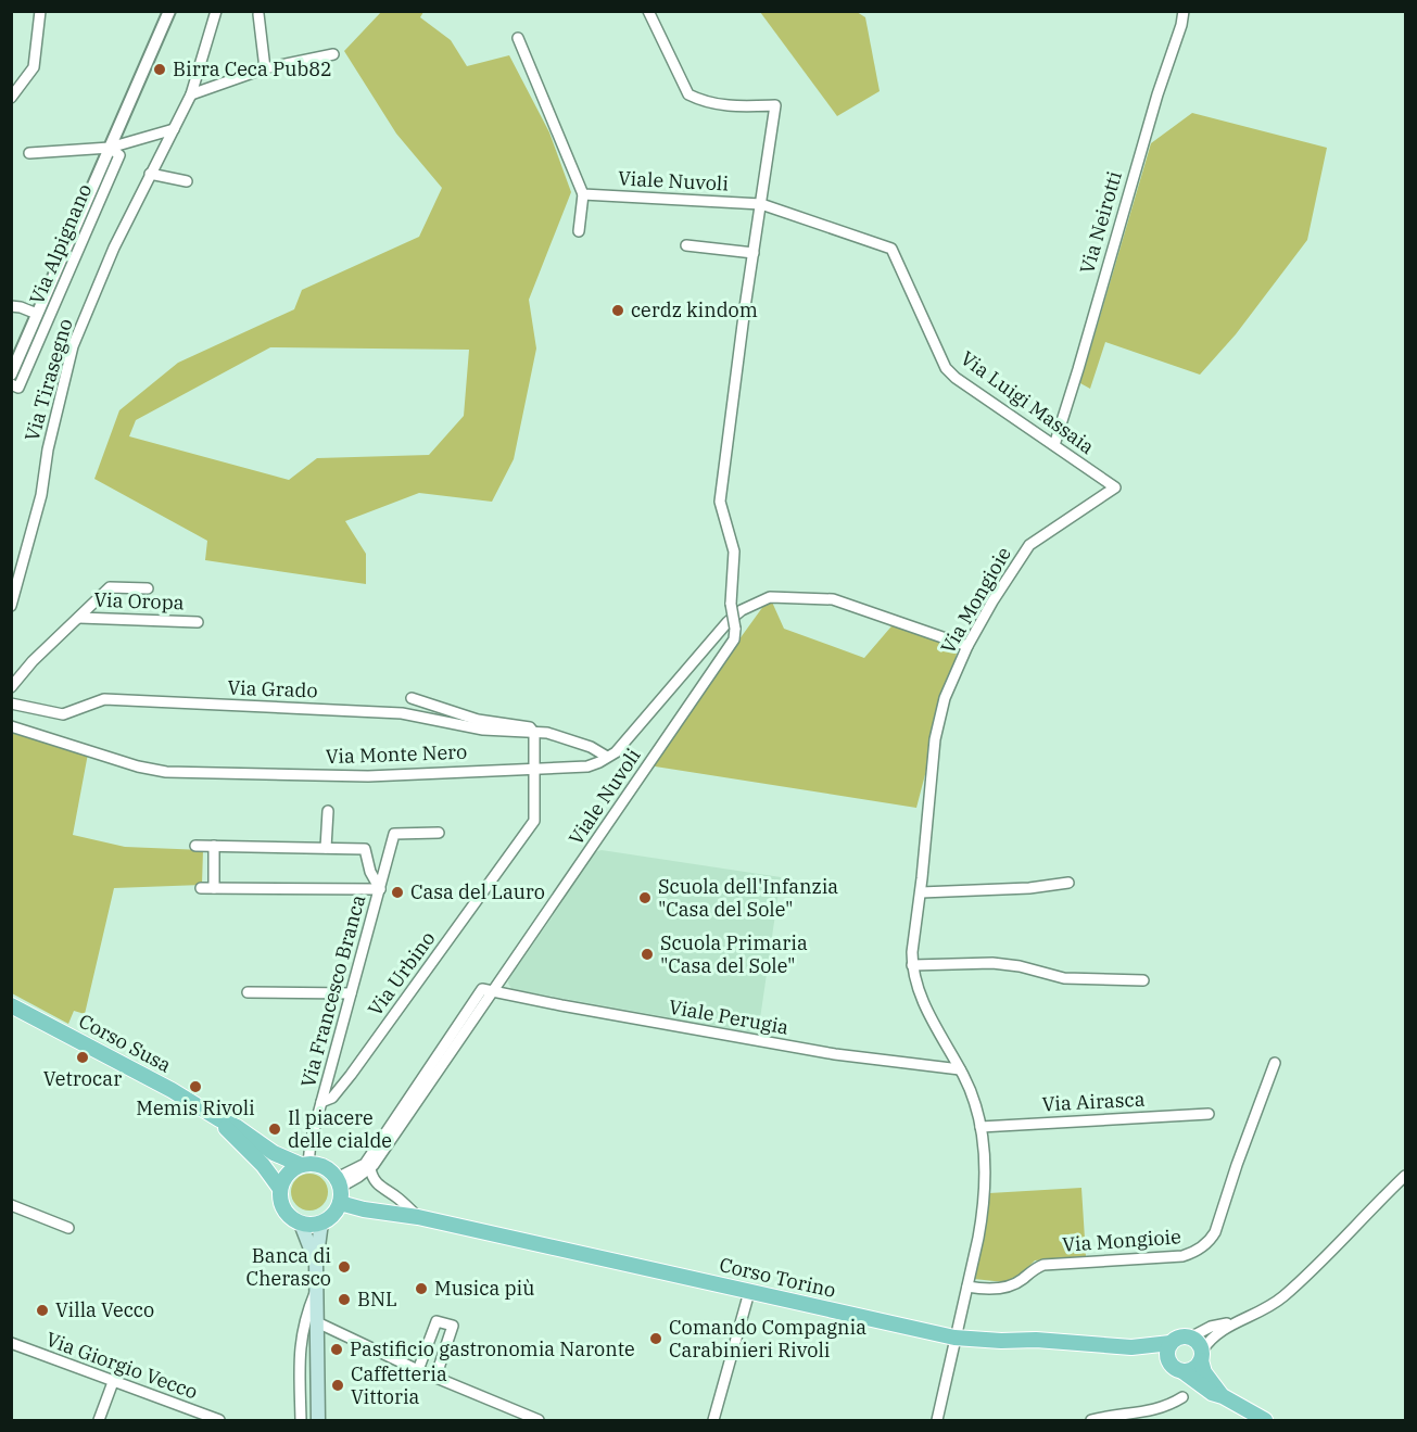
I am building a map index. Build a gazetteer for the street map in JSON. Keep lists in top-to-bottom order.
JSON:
{
  "streets": {
    "main road": ["Corso Susa", "Corso Torino"],
    "street": [
      "Viale Nuvoli",
      "Via Neirotti",
      "Via Alpignano",
      "Via Tirasegno",
      "Via Luigi Massaia",
      "Via Mongioie",
      "Via Oropa",
      "Via Grado",
      "Via Monte Nero",
      "Via Urbino",
      "Via Francesco Branca",
      "Viale Perugia",
      "Via Airasca",
      "Via Giorgio Vecco"
    ]
  },
  "crossings": [
    ["Viale Nuvoli", "Via Luigi Massaia"],
    ["Viale Nuvoli", "Via Mongioie"],
    ["Viale Nuvoli", "Via Monte Nero"],
    ["Viale Nuvoli", "Viale Perugia"],
    ["Viale Nuvoli", "Corso Torino"],
    ["Via Neirotti", "Via Luigi Massaia"],
    ["Via Luigi Massaia", "Via Mongioie"],
    ["Via Mongioie", "Viale Perugia"],
    ["Via Mongioie", "Via Airasca"],
    ["Via Mongioie", "Corso Torino"],
    ["Via Grado", "Via Monte Nero"],
    ["Via Monte Nero", "Via Urbino"],
    ["Via Urbino", "Via Francesco Branca"]
  ],
  "places": [
    "Birra Ceca Pub82",
    "cerdz kindom",
    "Casa del Lauro",
    "Scuola dell'Infanzia \"Casa del Sole\"",
    "Scuola Primaria \"Casa del Sole\"",
    "Vetrocar",
    "Memis Rivoli",
    "Il piacere delle cialde",
    "Banca di Cherasco",
    "Musica più",
    "BNL",
    "Villa Vecco",
    "Comando Compagnia Carabinieri Rivoli",
    "Pastificio gastronomia Naronte",
    "Caffetteria Vittoria"
  ]
}
